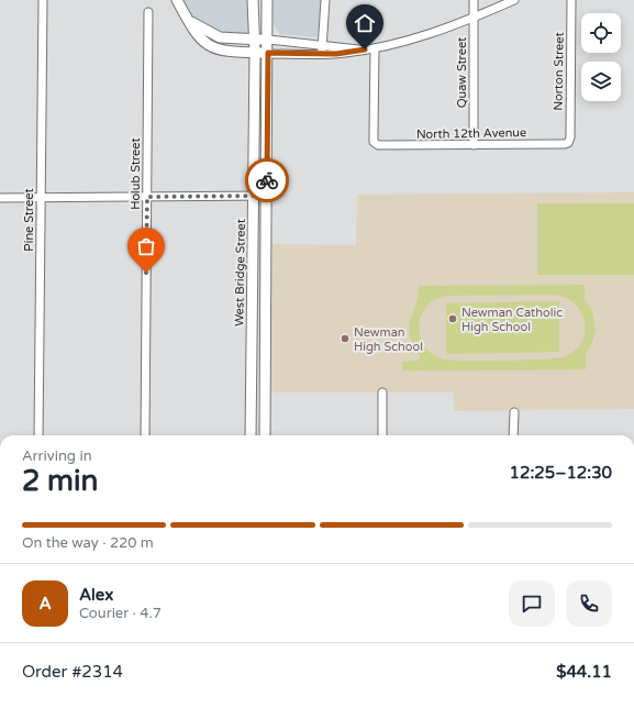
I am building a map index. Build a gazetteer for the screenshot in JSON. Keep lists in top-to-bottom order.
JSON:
{
  "streets": {
    "main road": ["West Bridge Street"],
    "street": [
      "Norton Street",
      "Quaw Street",
      "North 12th Avenue",
      "Holub Street",
      "Pine Street"
    ]
  },
  "crossings": [
    ["Norton Street", "North 12th Avenue"],
    ["Quaw Street", "North 12th Avenue"]
  ],
  "places": ["Newman Catholic High School", "Newman High School"],
  "page": {
    "heading": ["2 min", "Arriving in", "12:25–12:30"],
    "panel": [
      "Alex",
      "Courier · 4.7",
      "Order #2314",
      "$44.11"
    ],
    "bar": "On the way · 220 m",
    "round": "A"
  }
}
